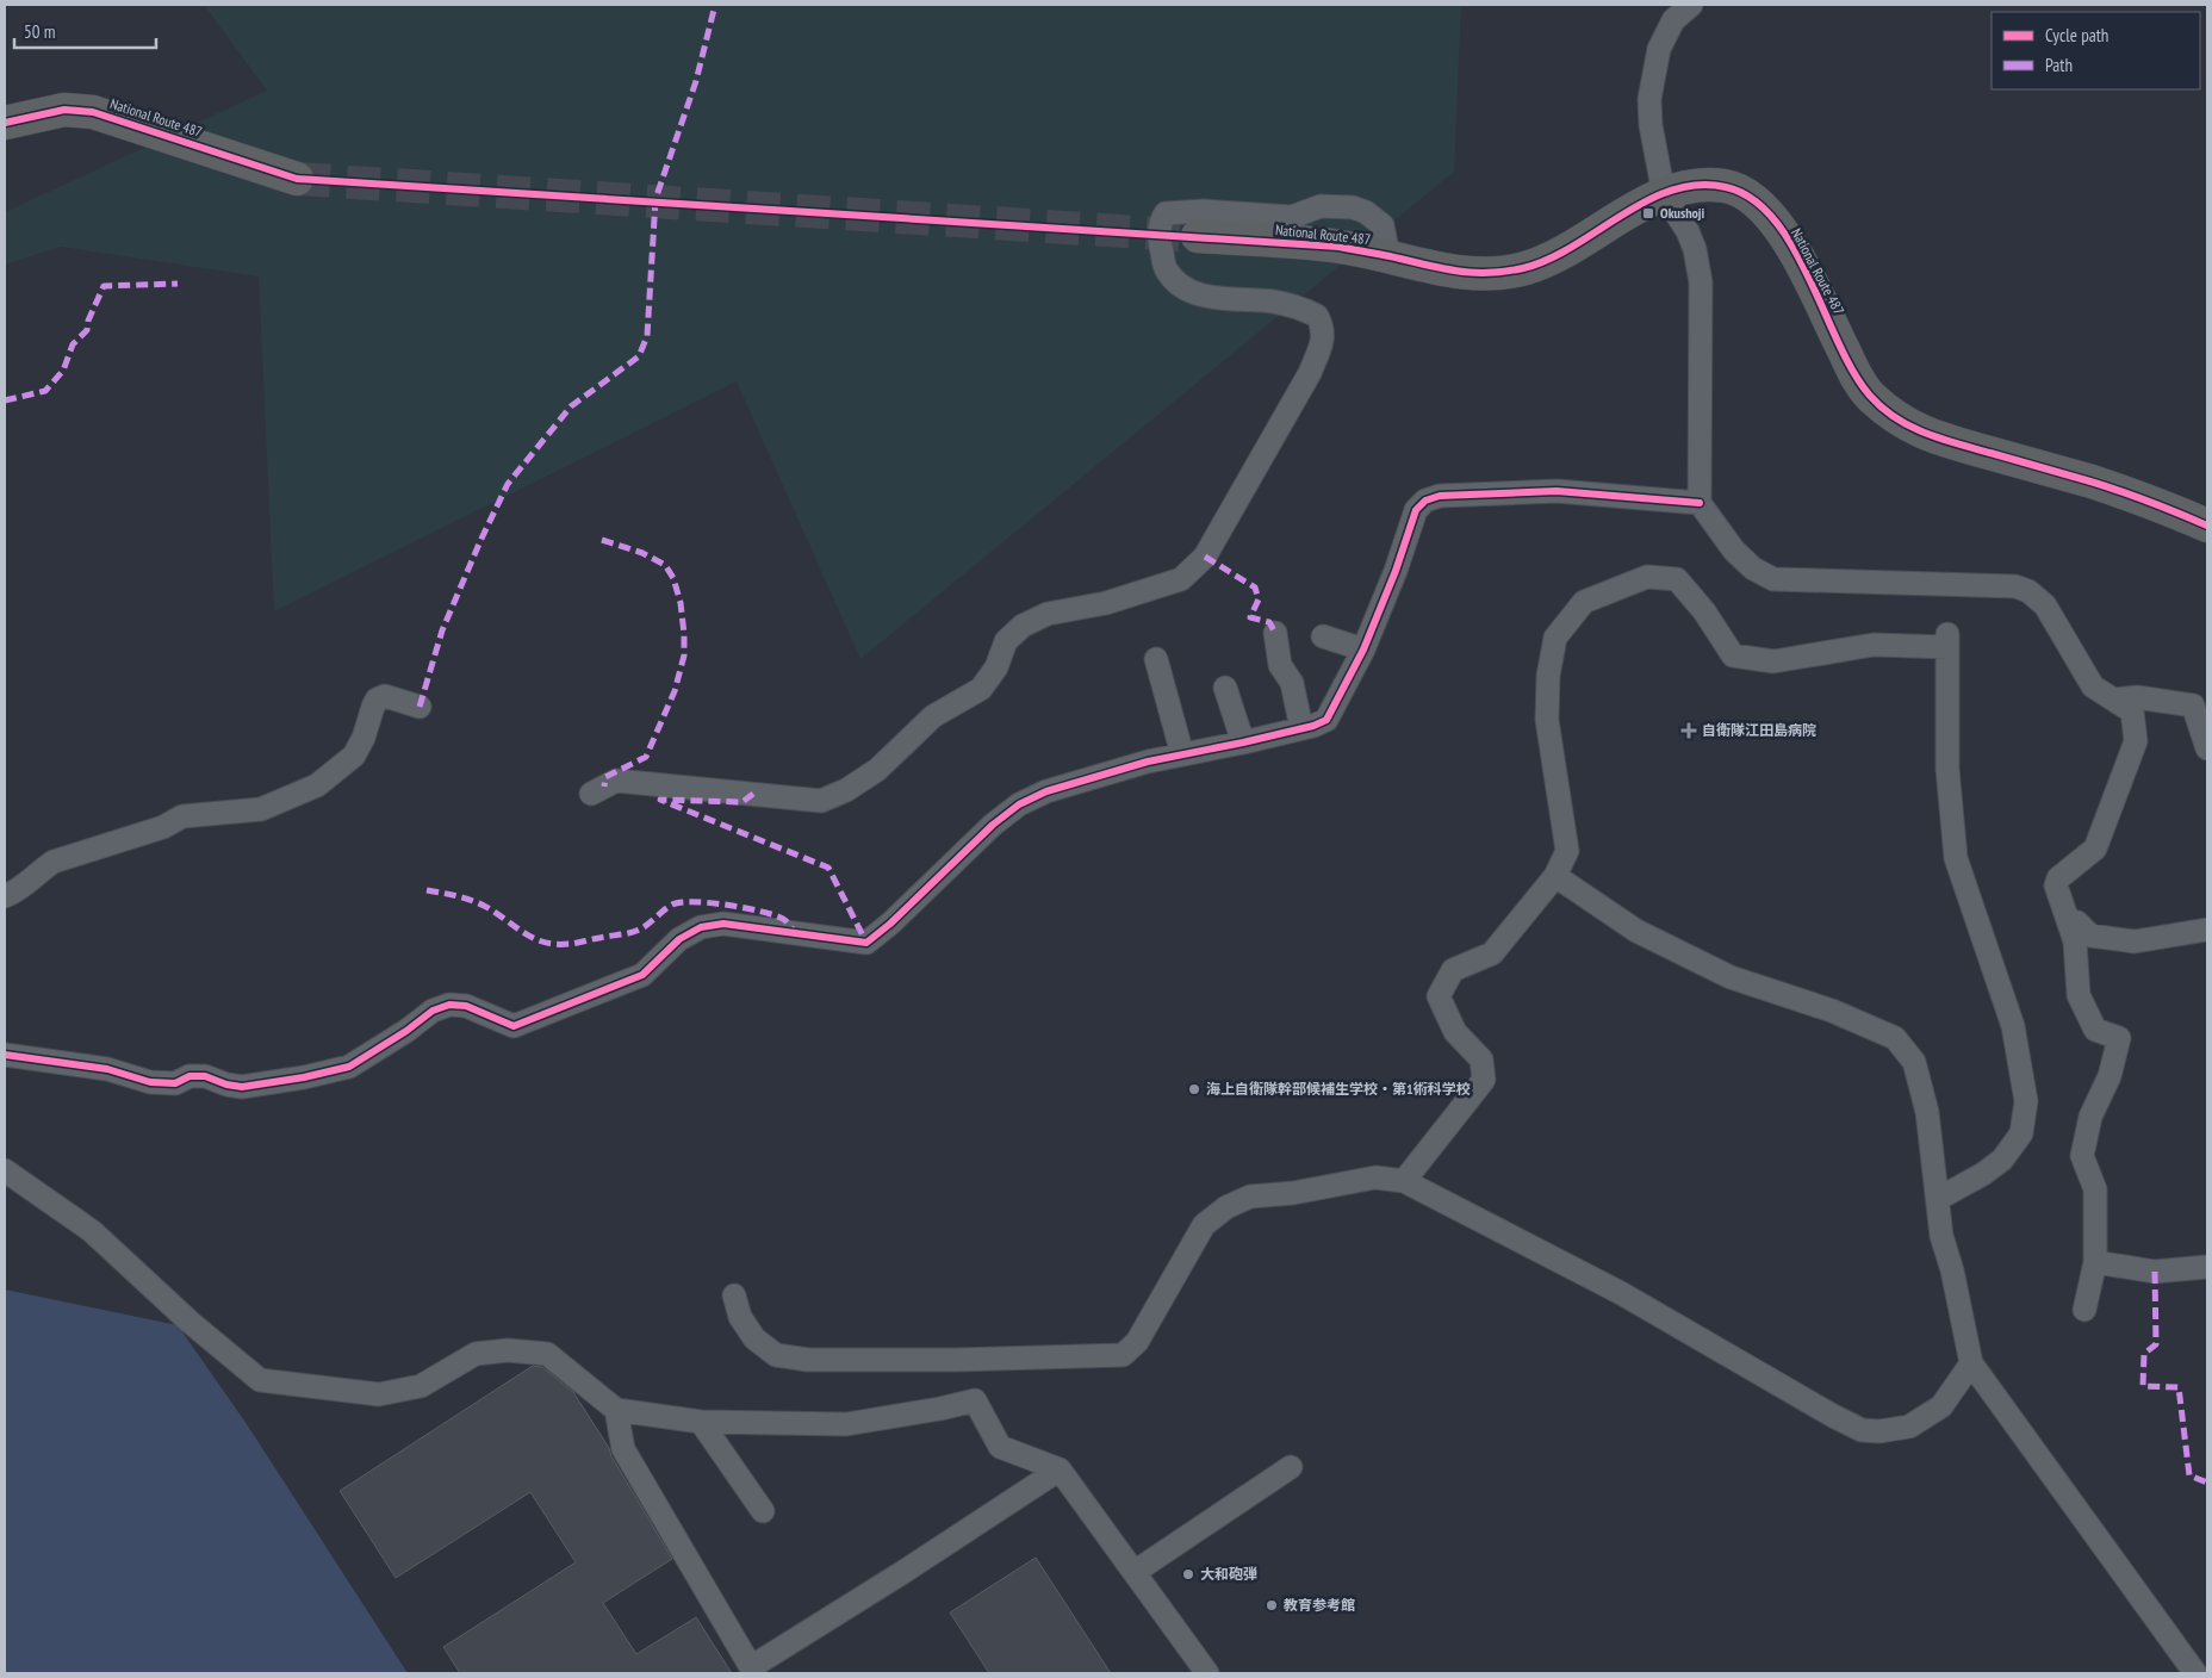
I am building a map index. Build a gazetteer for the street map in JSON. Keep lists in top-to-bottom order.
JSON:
{
  "streets": {
    "highway": ["National Route 487"]
  },
  "places": {
    "transit": ["Okushoji"],
    "health": ["自衛隊江田島病院"],
    "other": ["海上自衛隊幹部候補生学校・第1術科学校", "大和砲弾", "教育参考館"]
  },
  "legend": ["Cycle path", "Path"],
  "scale_bar": "50 m"
}
